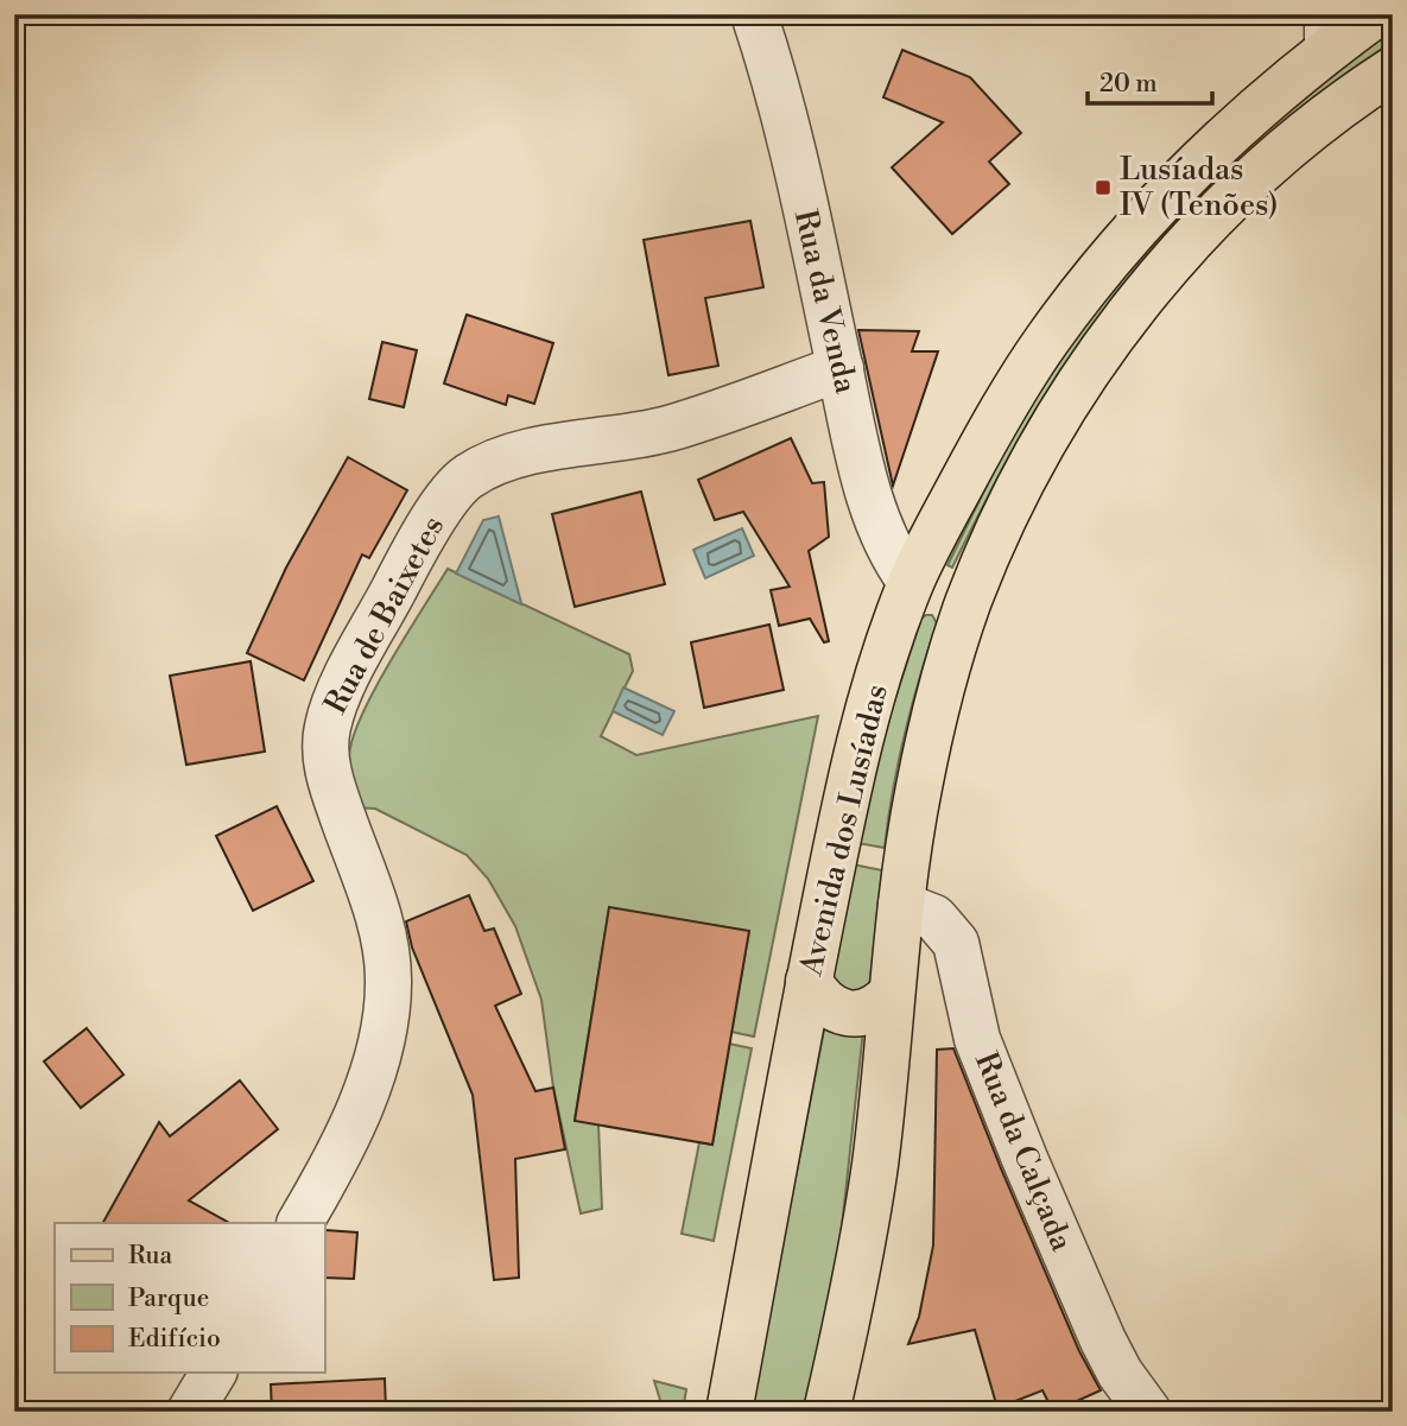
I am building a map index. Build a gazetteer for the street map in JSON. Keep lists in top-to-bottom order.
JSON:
{
  "streets": {
    "main road": ["Avenida dos Lusíadas"],
    "street": ["Rua da Venda", "Rua de Baixetes", "Rua da Calçada"]
  },
  "crossings": [
    ["Rua da Venda", "Rua de Baixetes"],
    ["Rua da Venda", "Avenida dos Lusíadas"],
    ["Avenida dos Lusíadas", "Rua da Calçada"]
  ],
  "places": {
    "transit": ["Lusíadas IV (Tenões)"]
  },
  "legend": ["Rua", "Parque", "Edifício"],
  "scale_bar": "20 m"
}
